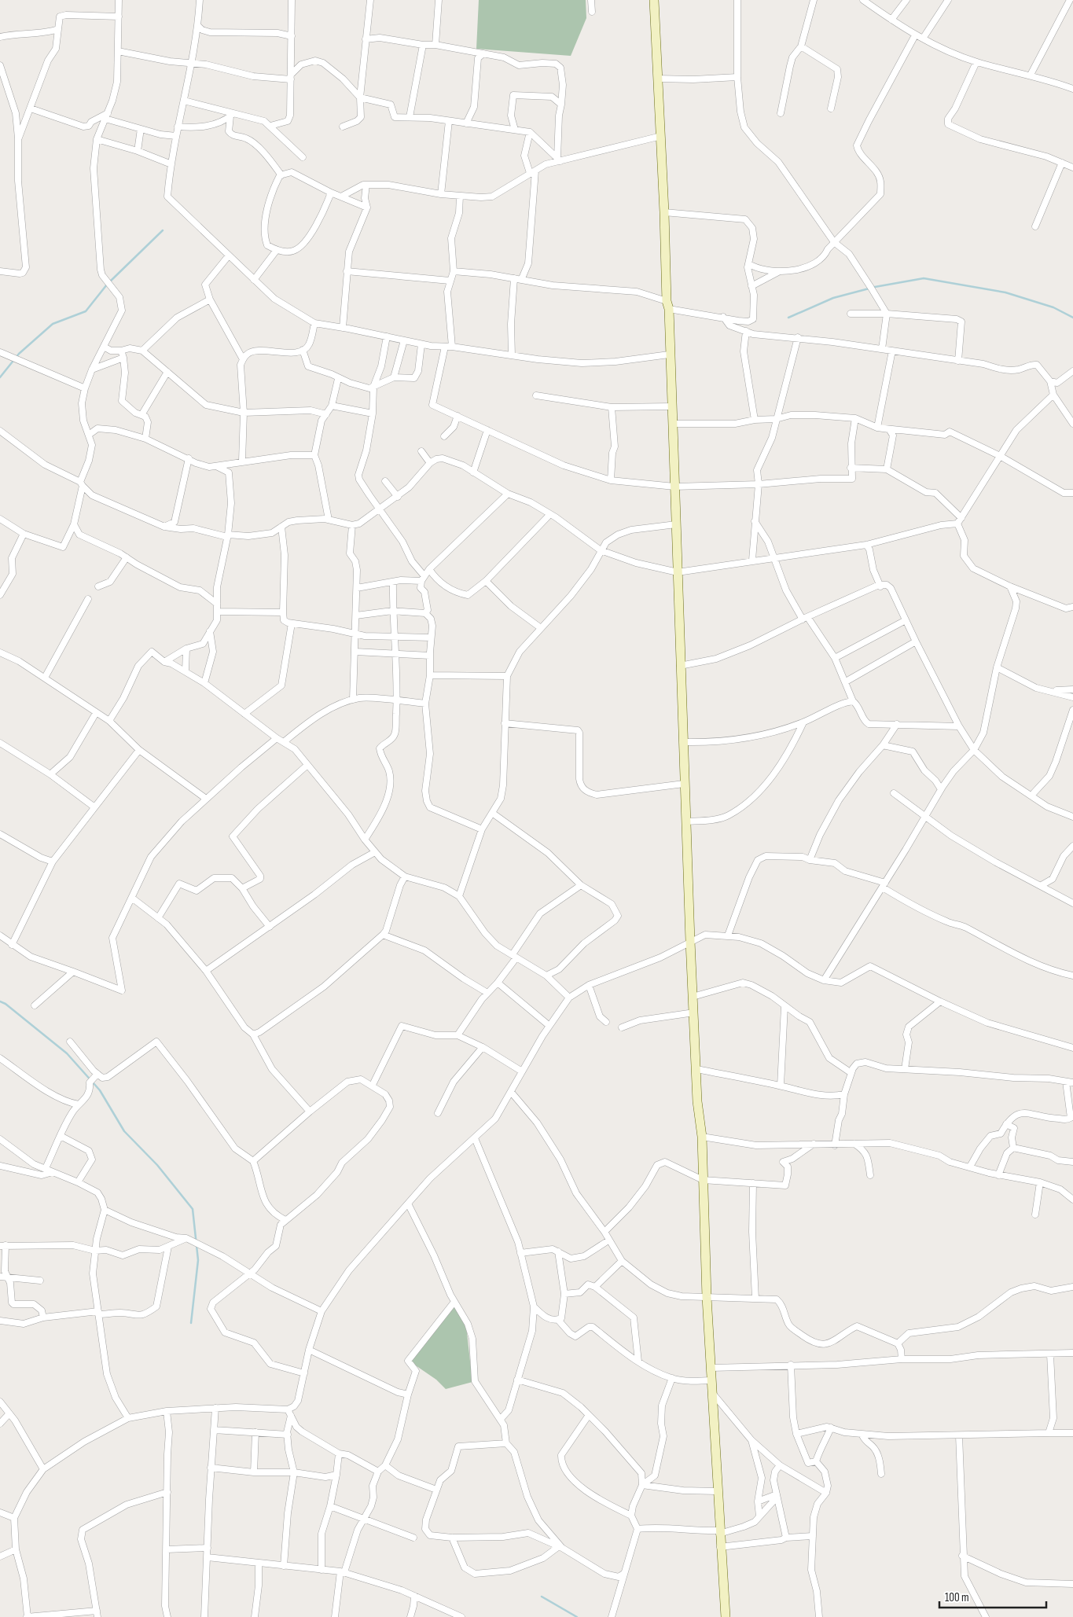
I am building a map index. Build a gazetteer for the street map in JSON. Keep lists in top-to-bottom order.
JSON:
{
  "scale_bar": "100 m"
}
